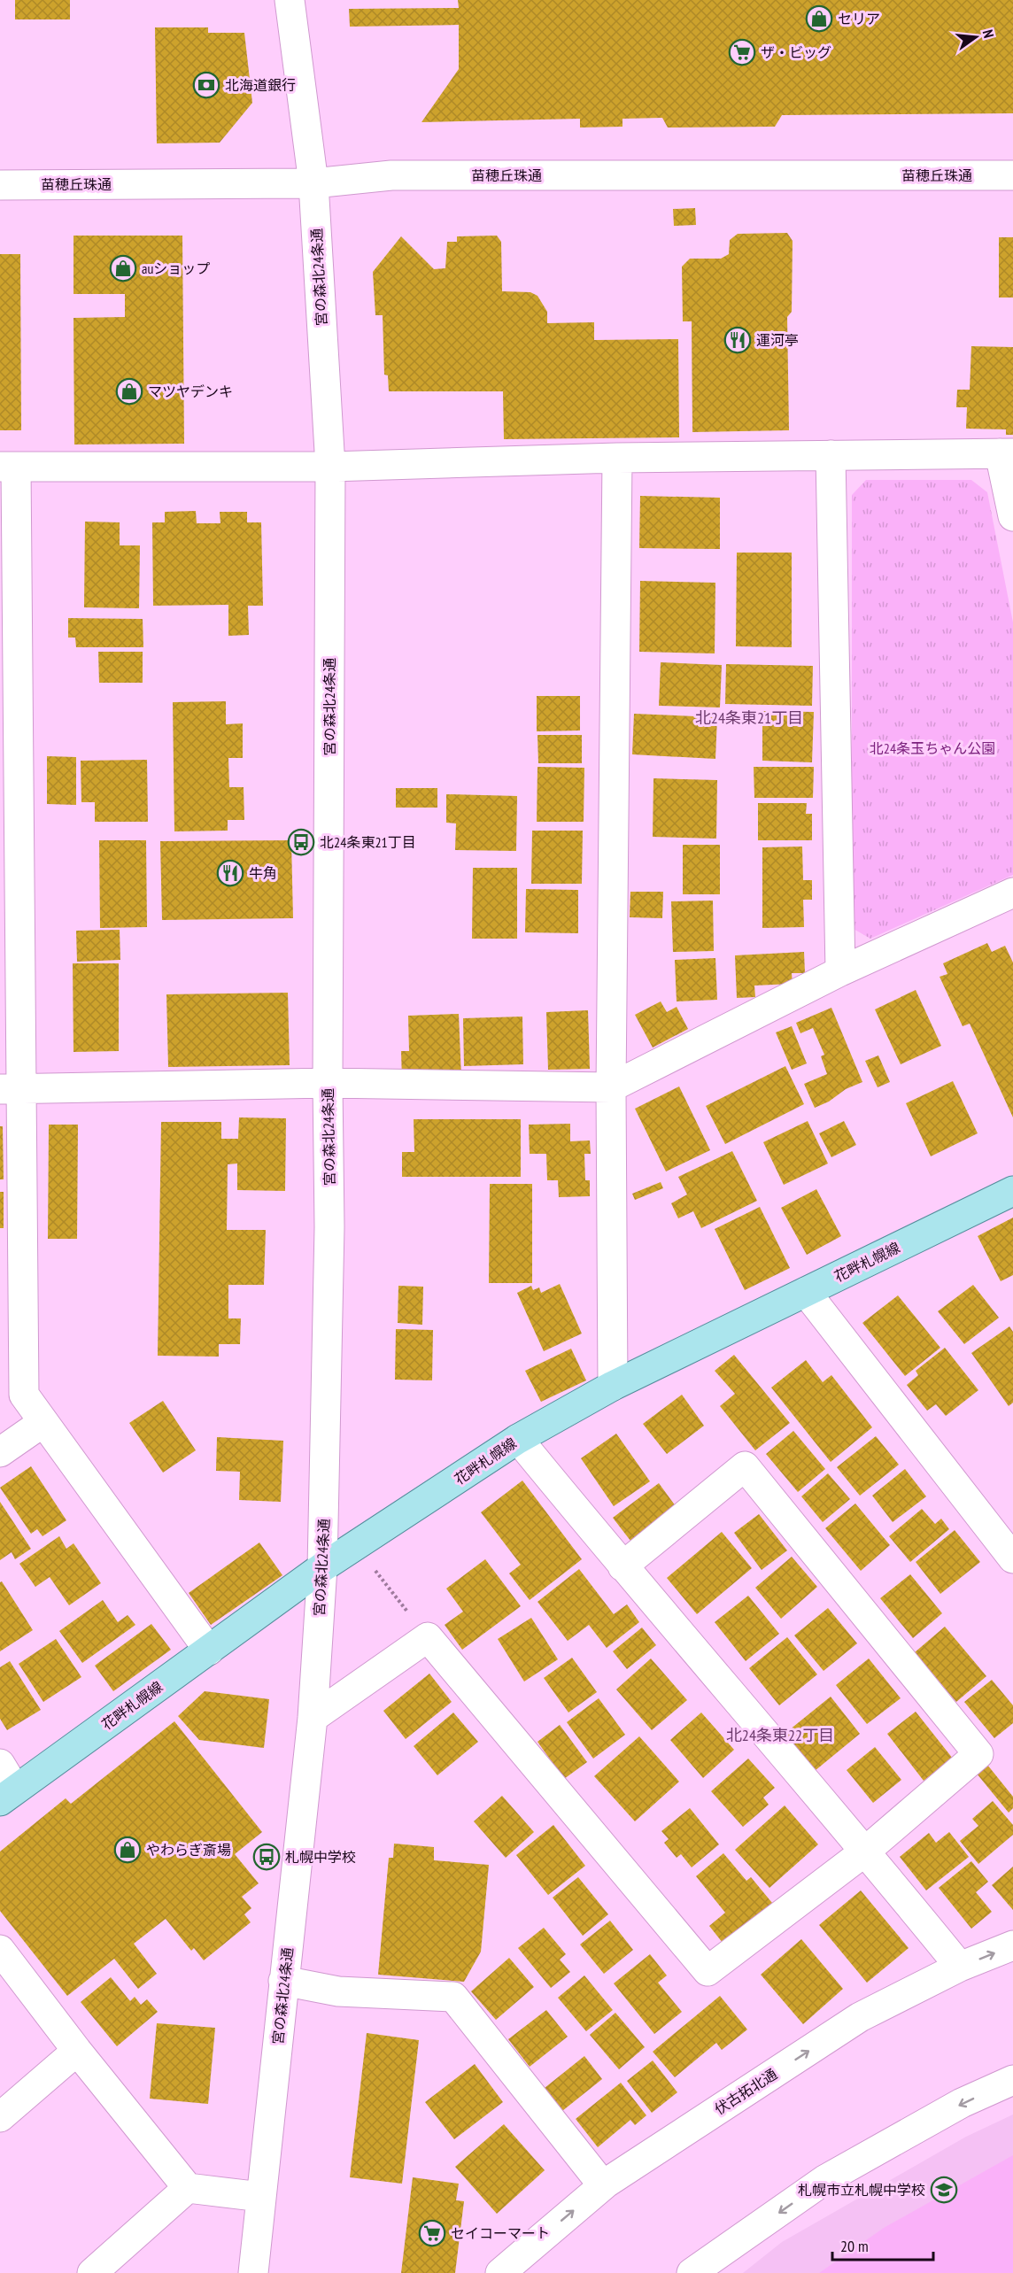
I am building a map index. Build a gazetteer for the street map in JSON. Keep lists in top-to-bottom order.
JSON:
{
  "streets": {
    "main road": ["花畔札幌線"],
    "street": ["苗穂丘珠通", "宮の森北24条通", "伏古拓北通"]
  },
  "crossings": [
    ["苗穂丘珠通", "宮の森北24条通"],
    ["宮の森北24条通", "花畔札幌線"]
  ],
  "districts": ["北24条東21丁目", "北24条東22丁目"],
  "parks": ["北24条玉ちゃん公園"],
  "places": {
    "shop": [
      "セリア",
      "auショップ",
      "マツヤデンキ",
      "やわらぎ斎場"
    ],
    "supermarket": ["ザ・ビッグ", "セイコーマート"],
    "bank": ["北海道銀行"],
    "restaurant": ["運河亭", "牛角"],
    "bus stop": ["北24条東21丁目", "札幌中学校"],
    "school or university": ["札幌市立札幌中学校"]
  },
  "scale_bar": "20 m",
  "north": "right"
}
